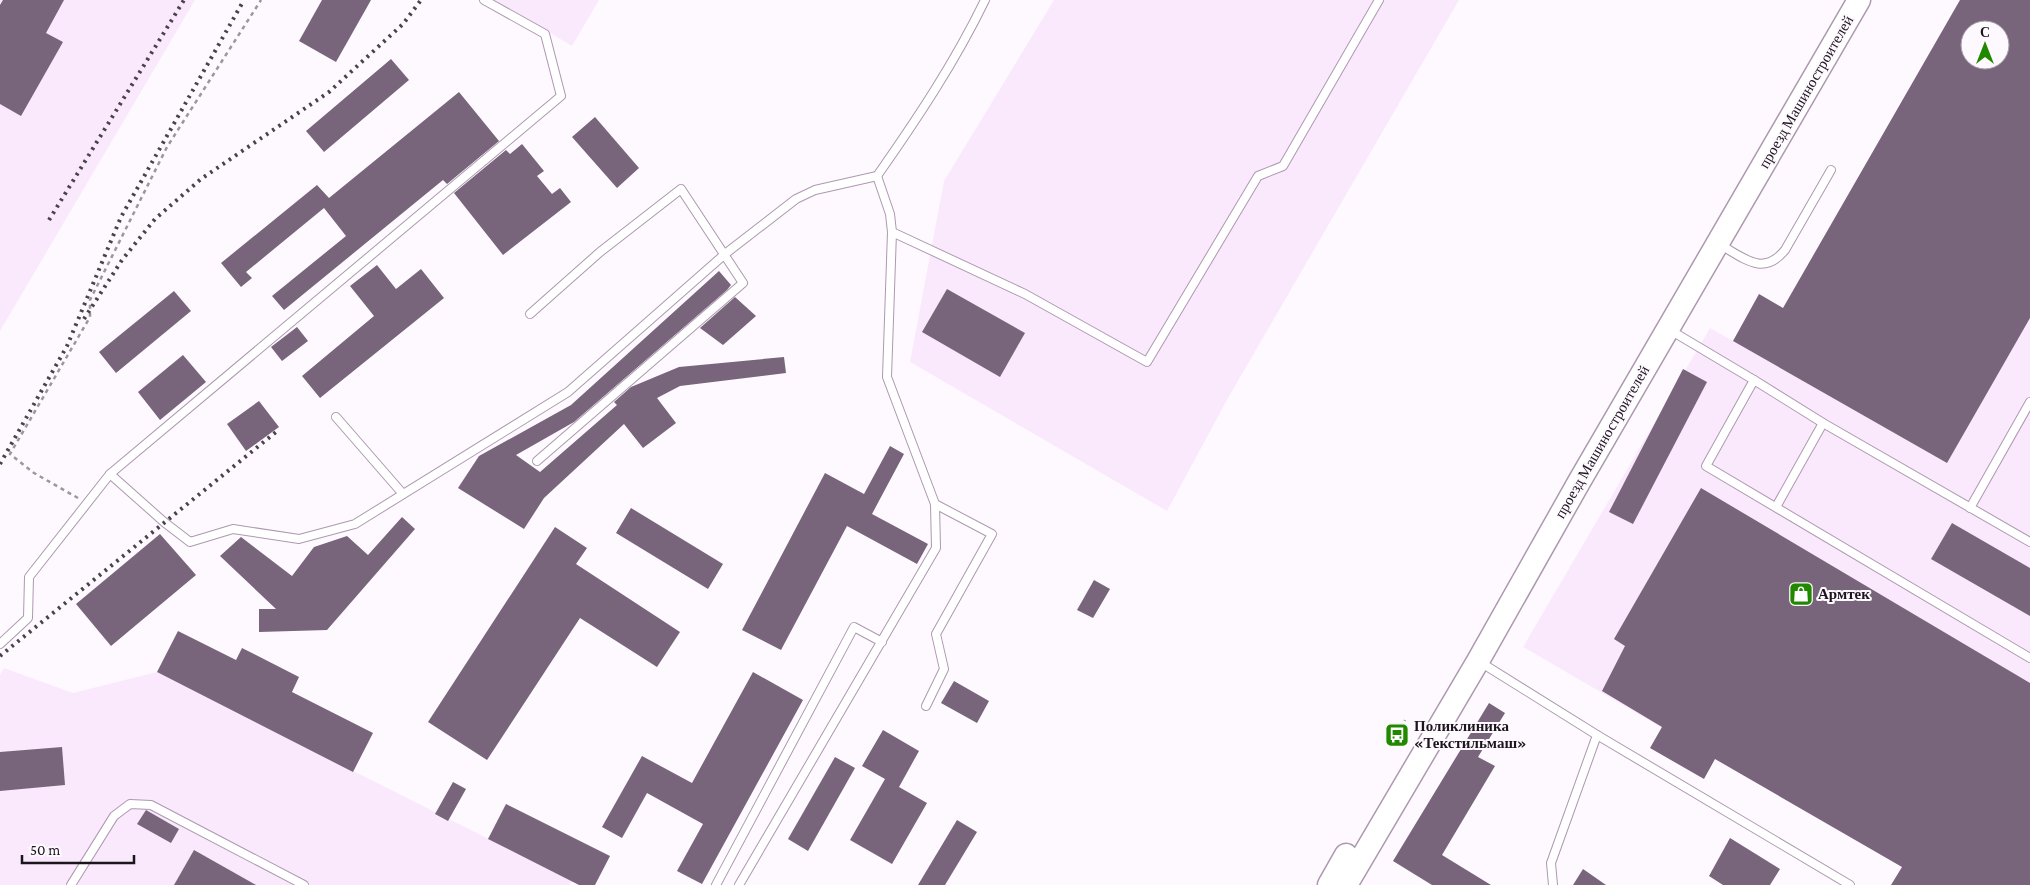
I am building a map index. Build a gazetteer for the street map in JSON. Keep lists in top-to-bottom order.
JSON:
{
  "streets": {
    "main road": ["проезд Машиностроителей"]
  },
  "places": {
    "shop": ["Армтек"],
    "bus stop": ["Поликлиника «Текстильмаш»"]
  },
  "scale_bar": "50 m",
  "north": "top"
}
